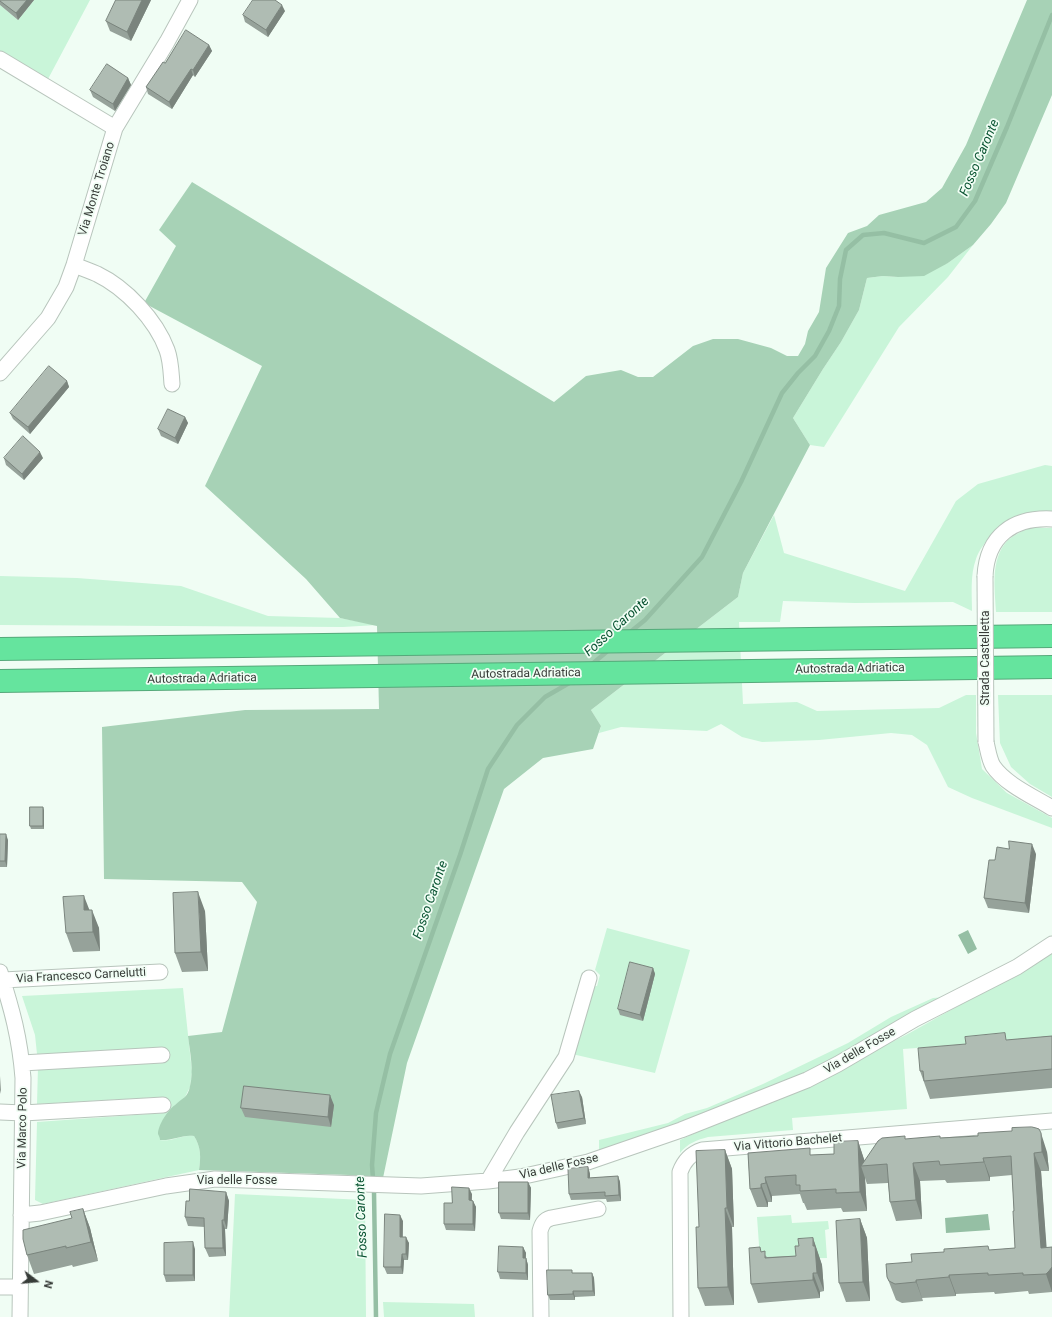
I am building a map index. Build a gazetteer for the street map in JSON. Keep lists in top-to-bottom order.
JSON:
{
  "streets": {
    "highway": ["Autostrada Adriatica"],
    "street": [
      "Via Monte Troiano",
      "Strada Castelletta",
      "Via Francesco Carnelutti",
      "Via delle Fosse",
      "Via Marco Polo",
      "Via Vittorio Bachelet"
    ]
  },
  "crossings": [
    ["Via Francesco Carnelutti", "Via Marco Polo"],
    ["Via delle Fosse", "Via Marco Polo"]
  ],
  "water": ["Fosso Caronte"],
  "north": "right"
}
